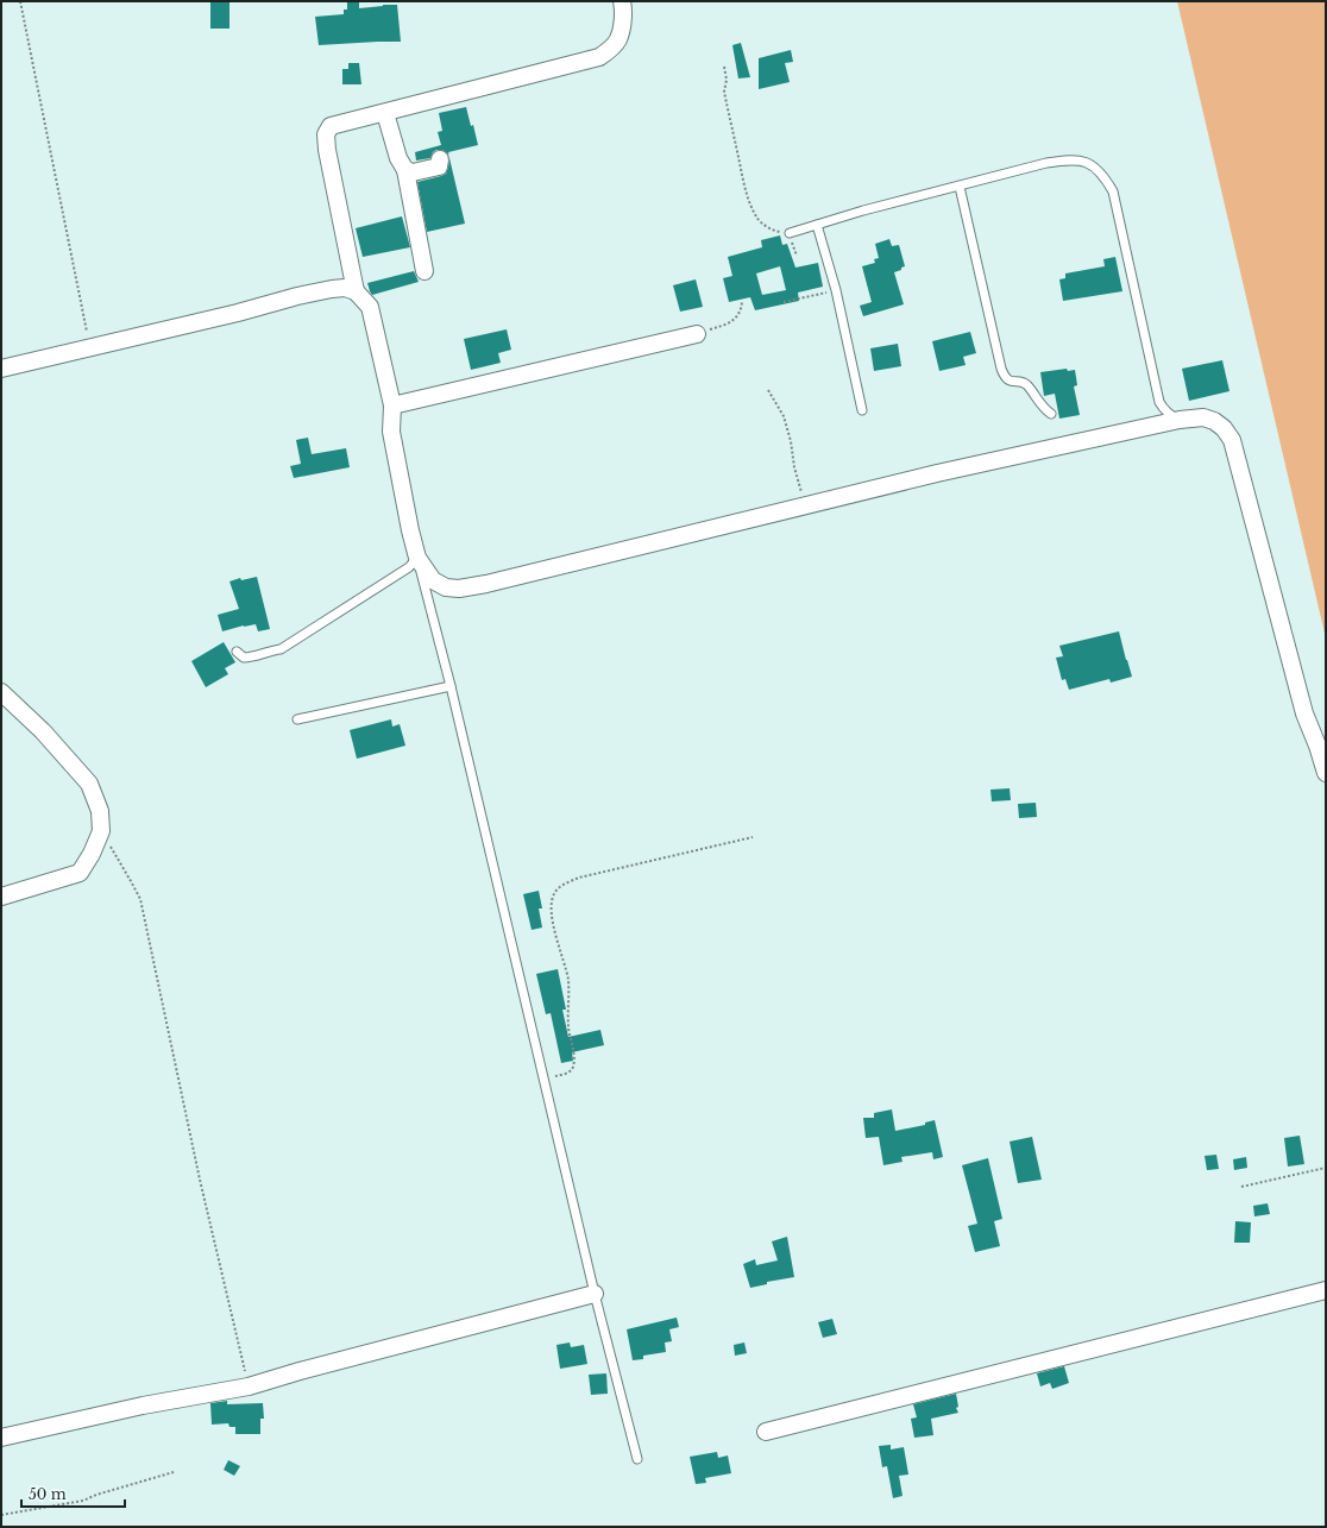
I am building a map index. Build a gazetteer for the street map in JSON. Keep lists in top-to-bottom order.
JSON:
{
  "scale_bar": "50 m"
}
